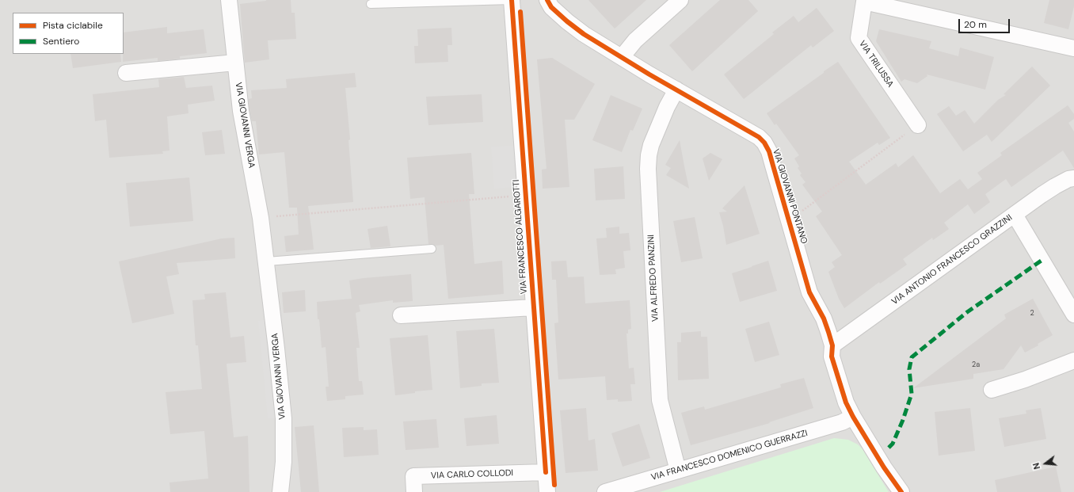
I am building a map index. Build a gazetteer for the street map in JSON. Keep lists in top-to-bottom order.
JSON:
{
  "streets": {
    "street": [
      "VIA TRILUSSA",
      "VIA GIOVANNI VERGA",
      "VIA GIOVANNI PONTANO",
      "VIA FRANCESCO ALGAROTTI",
      "VIA ANTONIO FRANCESCO GRAZZINI",
      "VIA ALFREDO PANZINI",
      "VIA FRANCESCO DOMENICO GUERRAZZI",
      "VIA CARLO COLLODI"
    ]
  },
  "crossings": [
    ["VIA TRILUSSA", "VIA GIOVANNI PONTANO"],
    ["VIA GIOVANNI PONTANO", "VIA ANTONIO FRANCESCO GRAZZINI"],
    ["VIA GIOVANNI PONTANO", "VIA ALFREDO PANZINI"],
    ["VIA GIOVANNI PONTANO", "VIA FRANCESCO DOMENICO GUERRAZZI"],
    ["VIA FRANCESCO ALGAROTTI", "VIA CARLO COLLODI"],
    ["VIA ALFREDO PANZINI", "VIA FRANCESCO DOMENICO GUERRAZZI"]
  ],
  "house_numbers": ["2", "2a"],
  "legend": ["Pista ciclabile", "Sentiero"],
  "scale_bar": "20 m",
  "north": "left"
}
